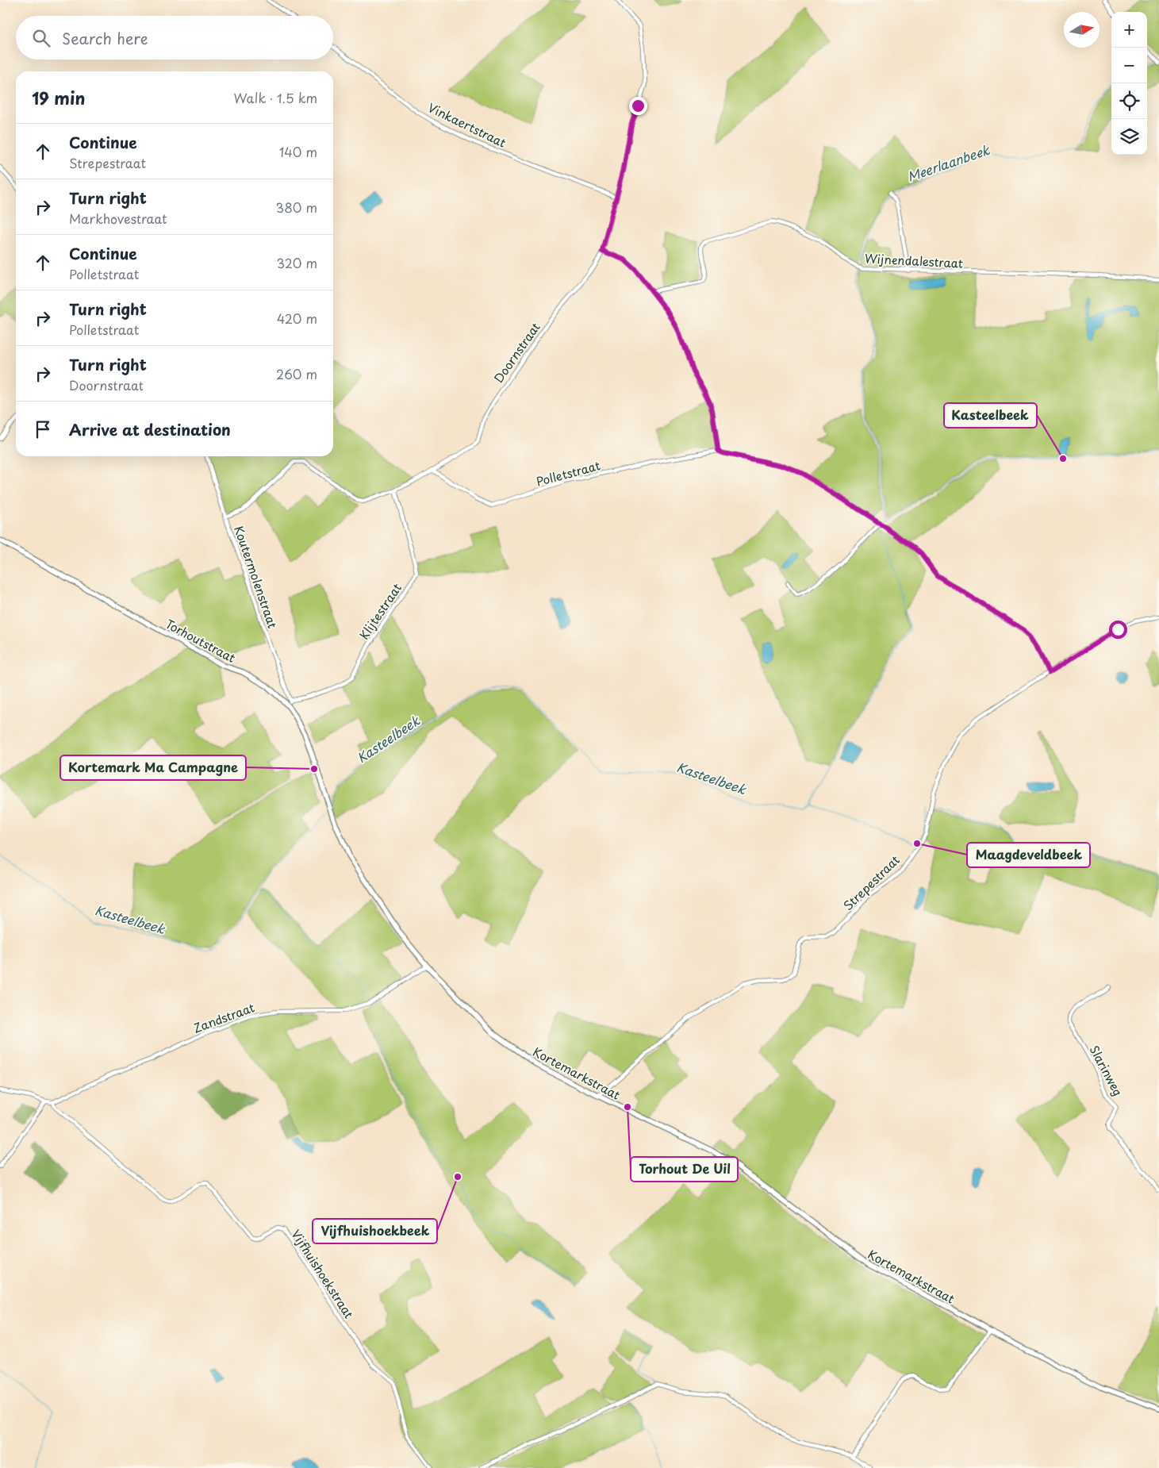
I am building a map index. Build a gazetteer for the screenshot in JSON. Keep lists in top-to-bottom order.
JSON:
{
  "streets": {
    "street": [
      "Vinkaertstraat",
      "Wijnendalestraat",
      "Doornstraat",
      "Polletstraat",
      "Koutermolenstraat",
      "Klijtestraat",
      "Torhoutstraat",
      "Strepestraat",
      "Zandstraat",
      "Slarinweg",
      "Kortemarkstraat",
      "Vijfhuishoekstraat"
    ]
  },
  "crossings": [
    ["Vinkaertstraat", "Doornstraat"],
    ["Doornstraat", "Polletstraat"],
    ["Doornstraat", "Koutermolenstraat"],
    ["Doornstraat", "Klijtestraat"],
    ["Polletstraat", "Strepestraat"],
    ["Koutermolenstraat", "Klijtestraat"],
    ["Torhoutstraat", "Kortemarkstraat"],
    ["Strepestraat", "Kortemarkstraat"],
    ["Zandstraat", "Kortemarkstraat"],
    ["Zandstraat", "Vijfhuishoekstraat"]
  ],
  "water": ["Meerlaanbeek", "Kasteelbeek"],
  "places": [
    "Kasteelbeek",
    "Kortemark Ma Campagne",
    "Maagdeveldbeek",
    "Torhout De Uil",
    "Vijfhuishoekbeek"
  ],
  "north": "right",
  "page": {
    "map_buttons": ["+", "−"],
    "search": "Search here",
    "heading": ["19 min", "Walk · 1.5 km"],
    "list": [
      ["Continue", "Strepestraat", "140 m"],
      ["Turn right", "Markhovestraat", "380 m"],
      ["Continue", "Polletstraat", "320 m"],
      ["Turn right", "Polletstraat", "420 m"],
      ["Turn right", "Doornstraat", "260 m"],
      "Arrive at destination"
    ]
  }
}
